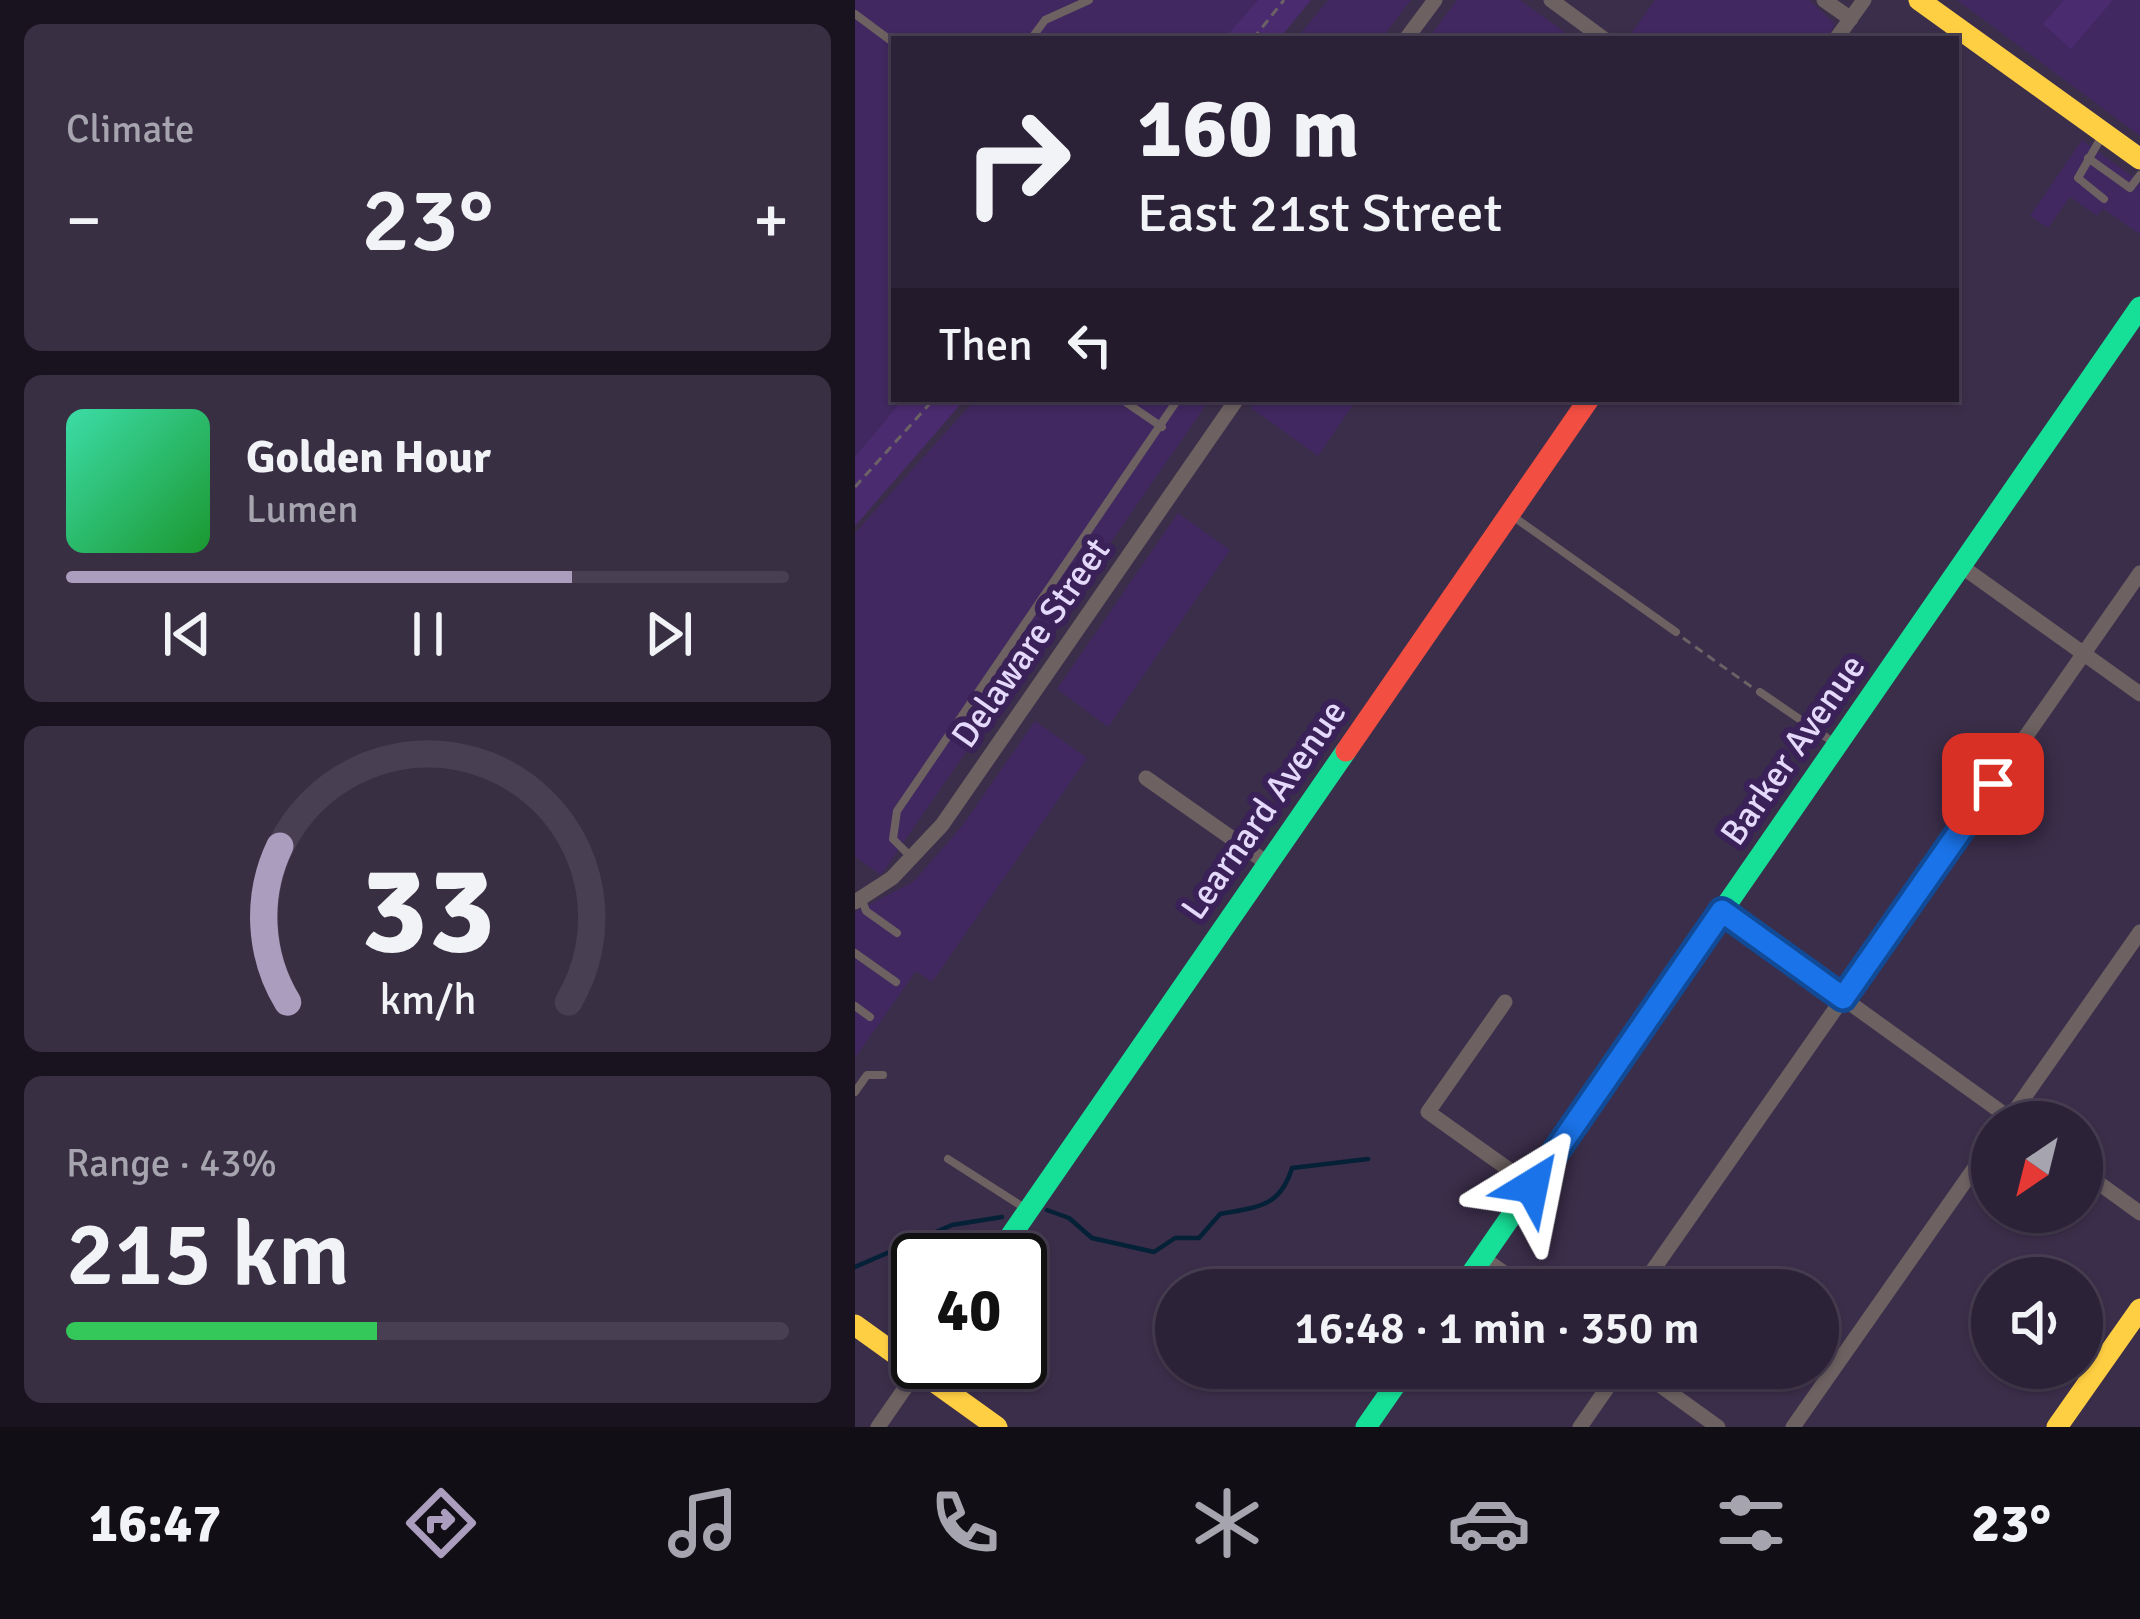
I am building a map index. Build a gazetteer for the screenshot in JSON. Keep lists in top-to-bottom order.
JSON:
{
  "streets": {
    "street": ["Delaware Street", "Barker Avenue", "Learnard Avenue"]
  },
  "north": "bottom left",
  "page": {
    "tile": [
      "Climate",
      ["Range · 43%", "215 km"]
    ],
    "turn": ["160 m", "East 21st Street"],
    "heat": ["−", "23°", "+"],
    "then": "Then",
    "song": ["Golden Hour", "Lumen"],
    "limit": "40",
    "trip": "16:48 · 1 min · 350 m",
    "tabs": ["16:47", "23°"],
    "gauge": ["33", "km/h"]
  }
}
